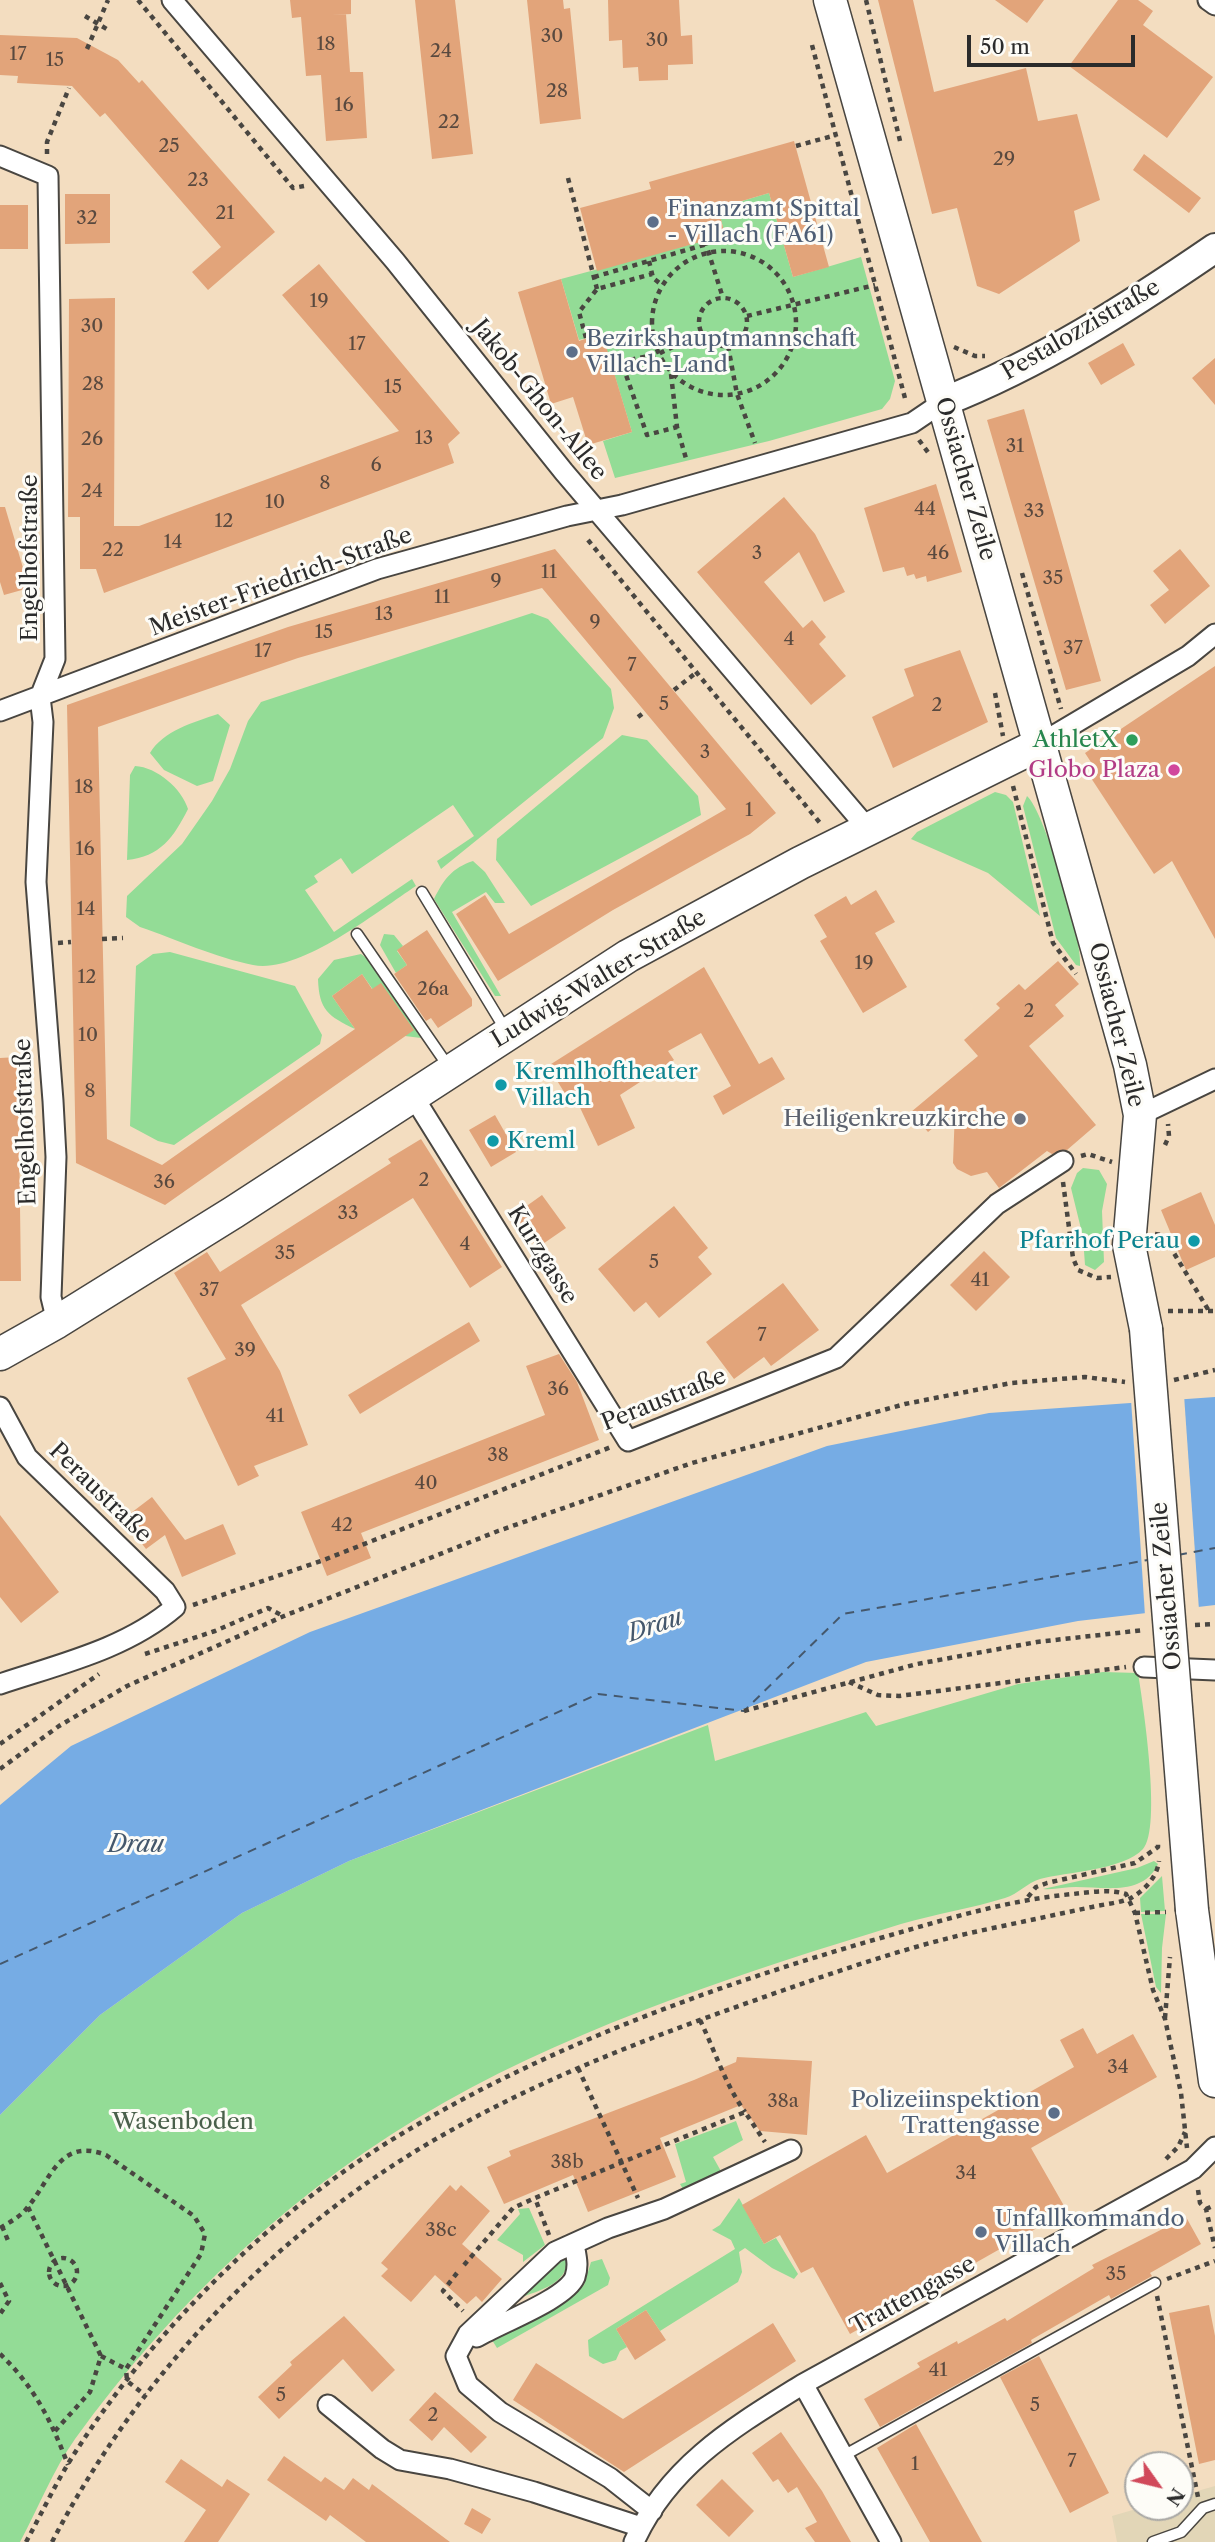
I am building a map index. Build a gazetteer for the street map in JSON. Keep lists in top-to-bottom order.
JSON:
{
  "streets": {
    "main road": ["Pestalozzistraße", "Ossiacher Zeile", "Ludwig-Walter-Straße"],
    "street": [
      "Jakob-Ghon-Allee",
      "Engelhofstraße",
      "Meister-Friedrich-Straße",
      "Kurzgasse",
      "Peraustraße",
      "Trattengasse"
    ]
  },
  "crossings": [
    ["Pestalozzistraße", "Ossiacher Zeile"],
    ["Pestalozzistraße", "Meister-Friedrich-Straße"],
    ["Jakob-Ghon-Allee", "Meister-Friedrich-Straße"],
    ["Jakob-Ghon-Allee", "Ludwig-Walter-Straße"],
    ["Ossiacher Zeile", "Meister-Friedrich-Straße"],
    ["Ossiacher Zeile", "Ludwig-Walter-Straße"],
    ["Engelhofstraße", "Meister-Friedrich-Straße"],
    ["Engelhofstraße", "Ludwig-Walter-Straße"],
    ["Ludwig-Walter-Straße", "Kurzgasse"],
    ["Kurzgasse", "Peraustraße"]
  ],
  "water": ["Drau"],
  "parks": ["Wasenboden"],
  "places": [
    "Finanzamt Spittal - Villach (FA61)",
    "Bezirkshauptmannschaft Villach-Land",
    "AthletX",
    "Globo Plaza",
    "Kremlhoftheater Villach",
    "Heiligenkreuzkirche",
    "Kreml",
    "Pfarrhof Perau",
    "Polizeiinspektion Trattengasse",
    "Unfallkommando Villach"
  ],
  "house_numbers": [
    "30",
    "30",
    "18",
    "24",
    "17",
    "15",
    "28",
    "16",
    "22",
    "25",
    "29",
    "23",
    "21",
    "32",
    "19",
    "30",
    "17",
    "28",
    "15",
    "13",
    "26",
    "31",
    "6",
    "8",
    "24",
    "10",
    "44",
    "33",
    "12",
    "14",
    "22",
    "3",
    "46",
    "11",
    "35",
    "9",
    "11",
    "13",
    "9",
    "15",
    "4",
    "37",
    "17",
    "7",
    "5",
    "2",
    "3",
    "18",
    "1",
    "16",
    "14",
    "19",
    "12",
    "26a",
    "2",
    "10",
    "8",
    "2",
    "36",
    "33",
    "4",
    "35",
    "5",
    "41",
    "37",
    "7",
    "39",
    "36",
    "41",
    "38",
    "40",
    "42",
    "34",
    "38a",
    "38b",
    "34",
    "38c",
    "35",
    "41",
    "5",
    "5",
    "2",
    "7",
    "1"
  ],
  "scale_bar": "50 m",
  "north": "bottom right"
}
